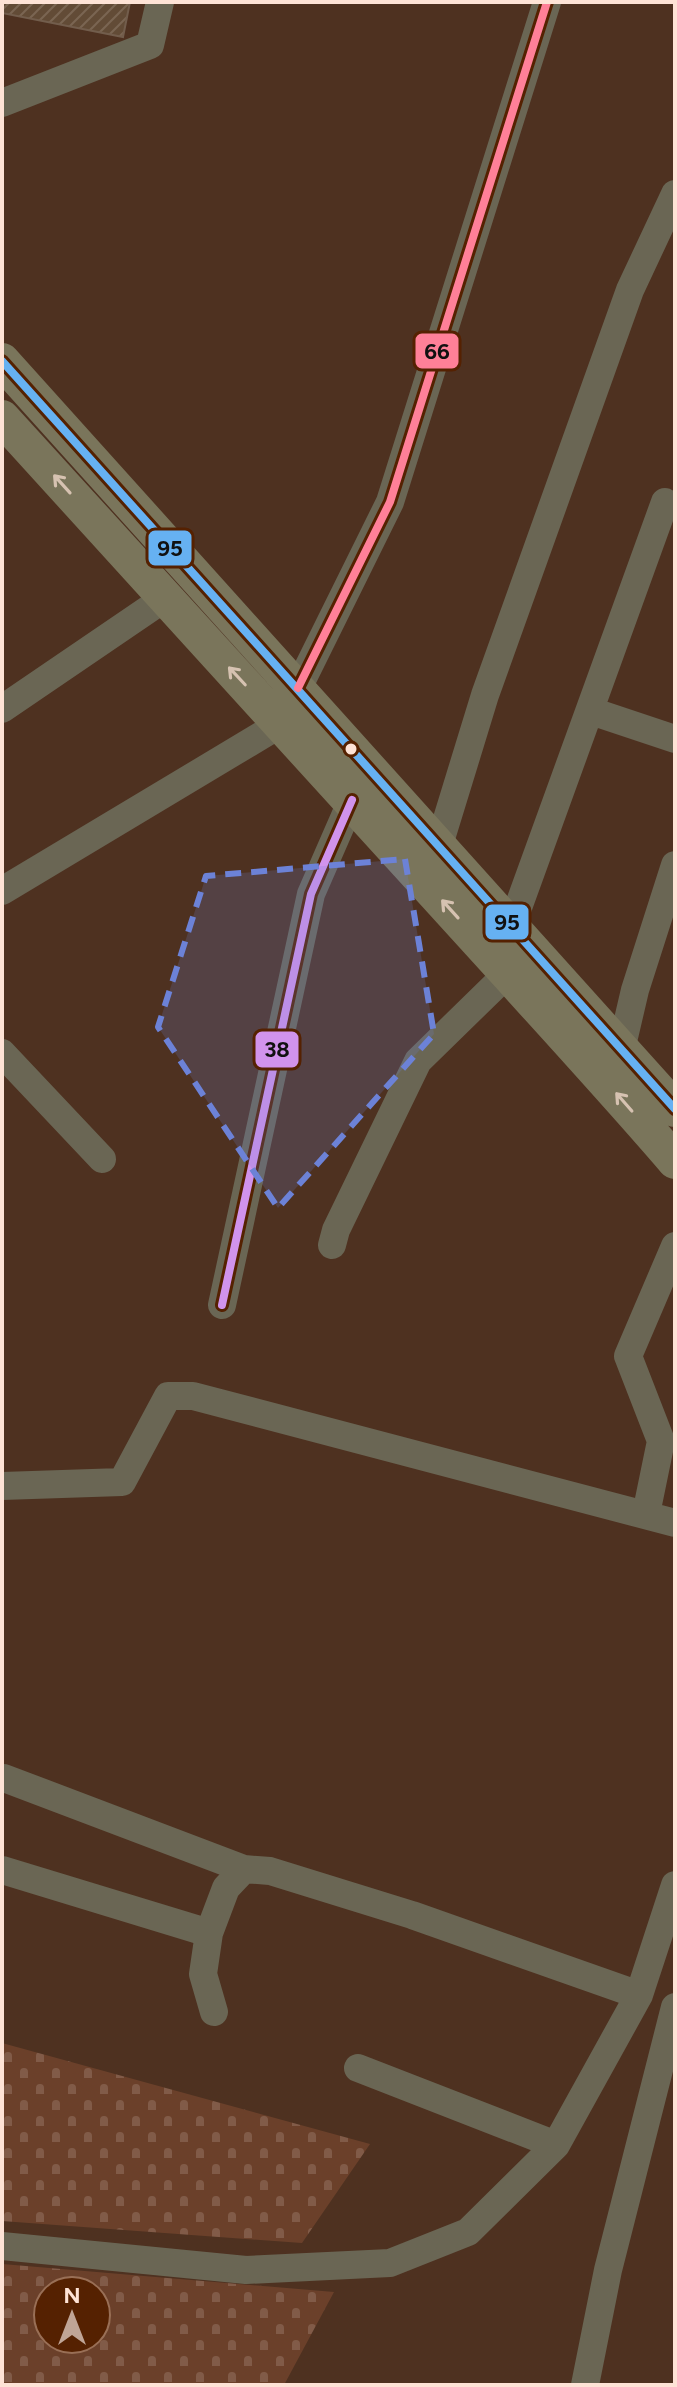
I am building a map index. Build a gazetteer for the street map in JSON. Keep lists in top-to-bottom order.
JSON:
{
  "lines": ["transit line 66", "transit line 95", "transit line 38"],
  "north": "top"
}
